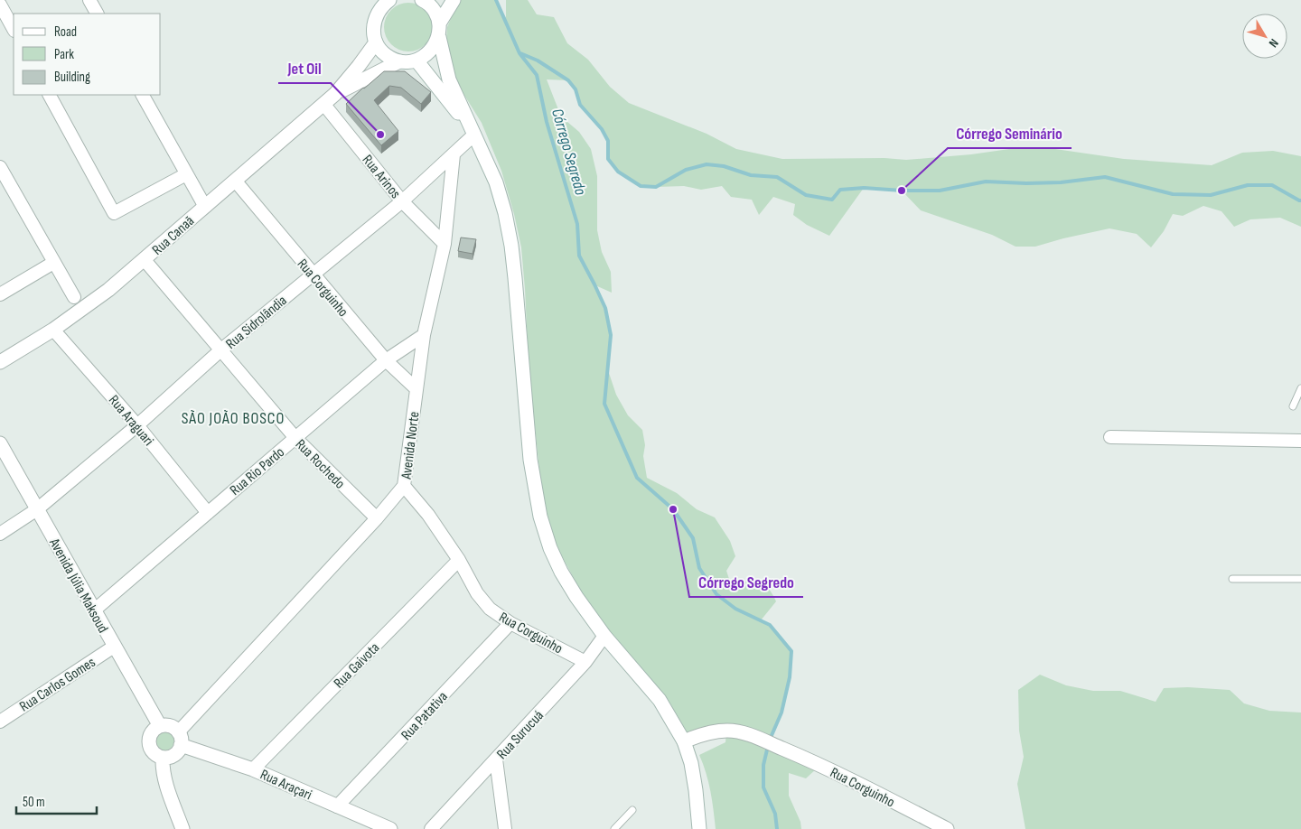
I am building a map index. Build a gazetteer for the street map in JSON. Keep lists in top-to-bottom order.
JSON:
{
  "streets": {
    "street": [
      "Rua Arinos",
      "Rua Canaã",
      "Rua Corguinho",
      "Rua Sidrolândia",
      "Rua Araguari",
      "Avenida Norte",
      "Rua Rochedo",
      "Rua Rio Pardo",
      "Avenida Júlia Maksoud",
      "Rua Gaivota",
      "Rua Carlos Gomes",
      "Rua Patativa",
      "Rua Surucuá",
      "Rua Araçari"
    ]
  },
  "crossings": [
    ["Rua Arinos", "Rua Canaã"],
    ["Rua Arinos", "Rua Sidrolândia"],
    ["Rua Arinos", "Avenida Norte"],
    ["Rua Canaã", "Rua Corguinho"],
    ["Rua Canaã", "Rua Araguari"],
    ["Rua Canaã", "Rua Rochedo"],
    ["Rua Corguinho", "Rua Sidrolândia"],
    ["Rua Corguinho", "Avenida Norte"],
    ["Rua Corguinho", "Rua Rio Pardo"],
    ["Rua Corguinho", "Rua Gaivota"],
    ["Rua Corguinho", "Rua Patativa"],
    ["Rua Corguinho", "Rua Surucuá"],
    ["Rua Sidrolândia", "Rua Araguari"],
    ["Rua Sidrolândia", "Avenida Norte"],
    ["Rua Sidrolândia", "Rua Rochedo"],
    ["Rua Sidrolândia", "Avenida Júlia Maksoud"],
    ["Rua Araguari", "Rua Rio Pardo"],
    ["Avenida Norte", "Rua Rochedo"],
    ["Avenida Norte", "Rua Rio Pardo"],
    ["Avenida Norte", "Avenida Júlia Maksoud"],
    ["Avenida Norte", "Rua Araçari"],
    ["Rua Rochedo", "Rua Rio Pardo"],
    ["Rua Rio Pardo", "Avenida Júlia Maksoud"],
    ["Avenida Júlia Maksoud", "Rua Carlos Gomes"],
    ["Avenida Júlia Maksoud", "Rua Araçari"],
    ["Rua Gaivota", "Rua Araçari"],
    ["Rua Patativa", "Rua Araçari"]
  ],
  "districts": ["SÃO JOÃO BOSCO"],
  "water": ["Córrego Segredo"],
  "places": ["Jet Oil", "Córrego Seminário", "Córrego Segredo"],
  "legend": ["Road", "Park", "Building"],
  "scale_bar": "50 m",
  "north": "bottom right"
}
